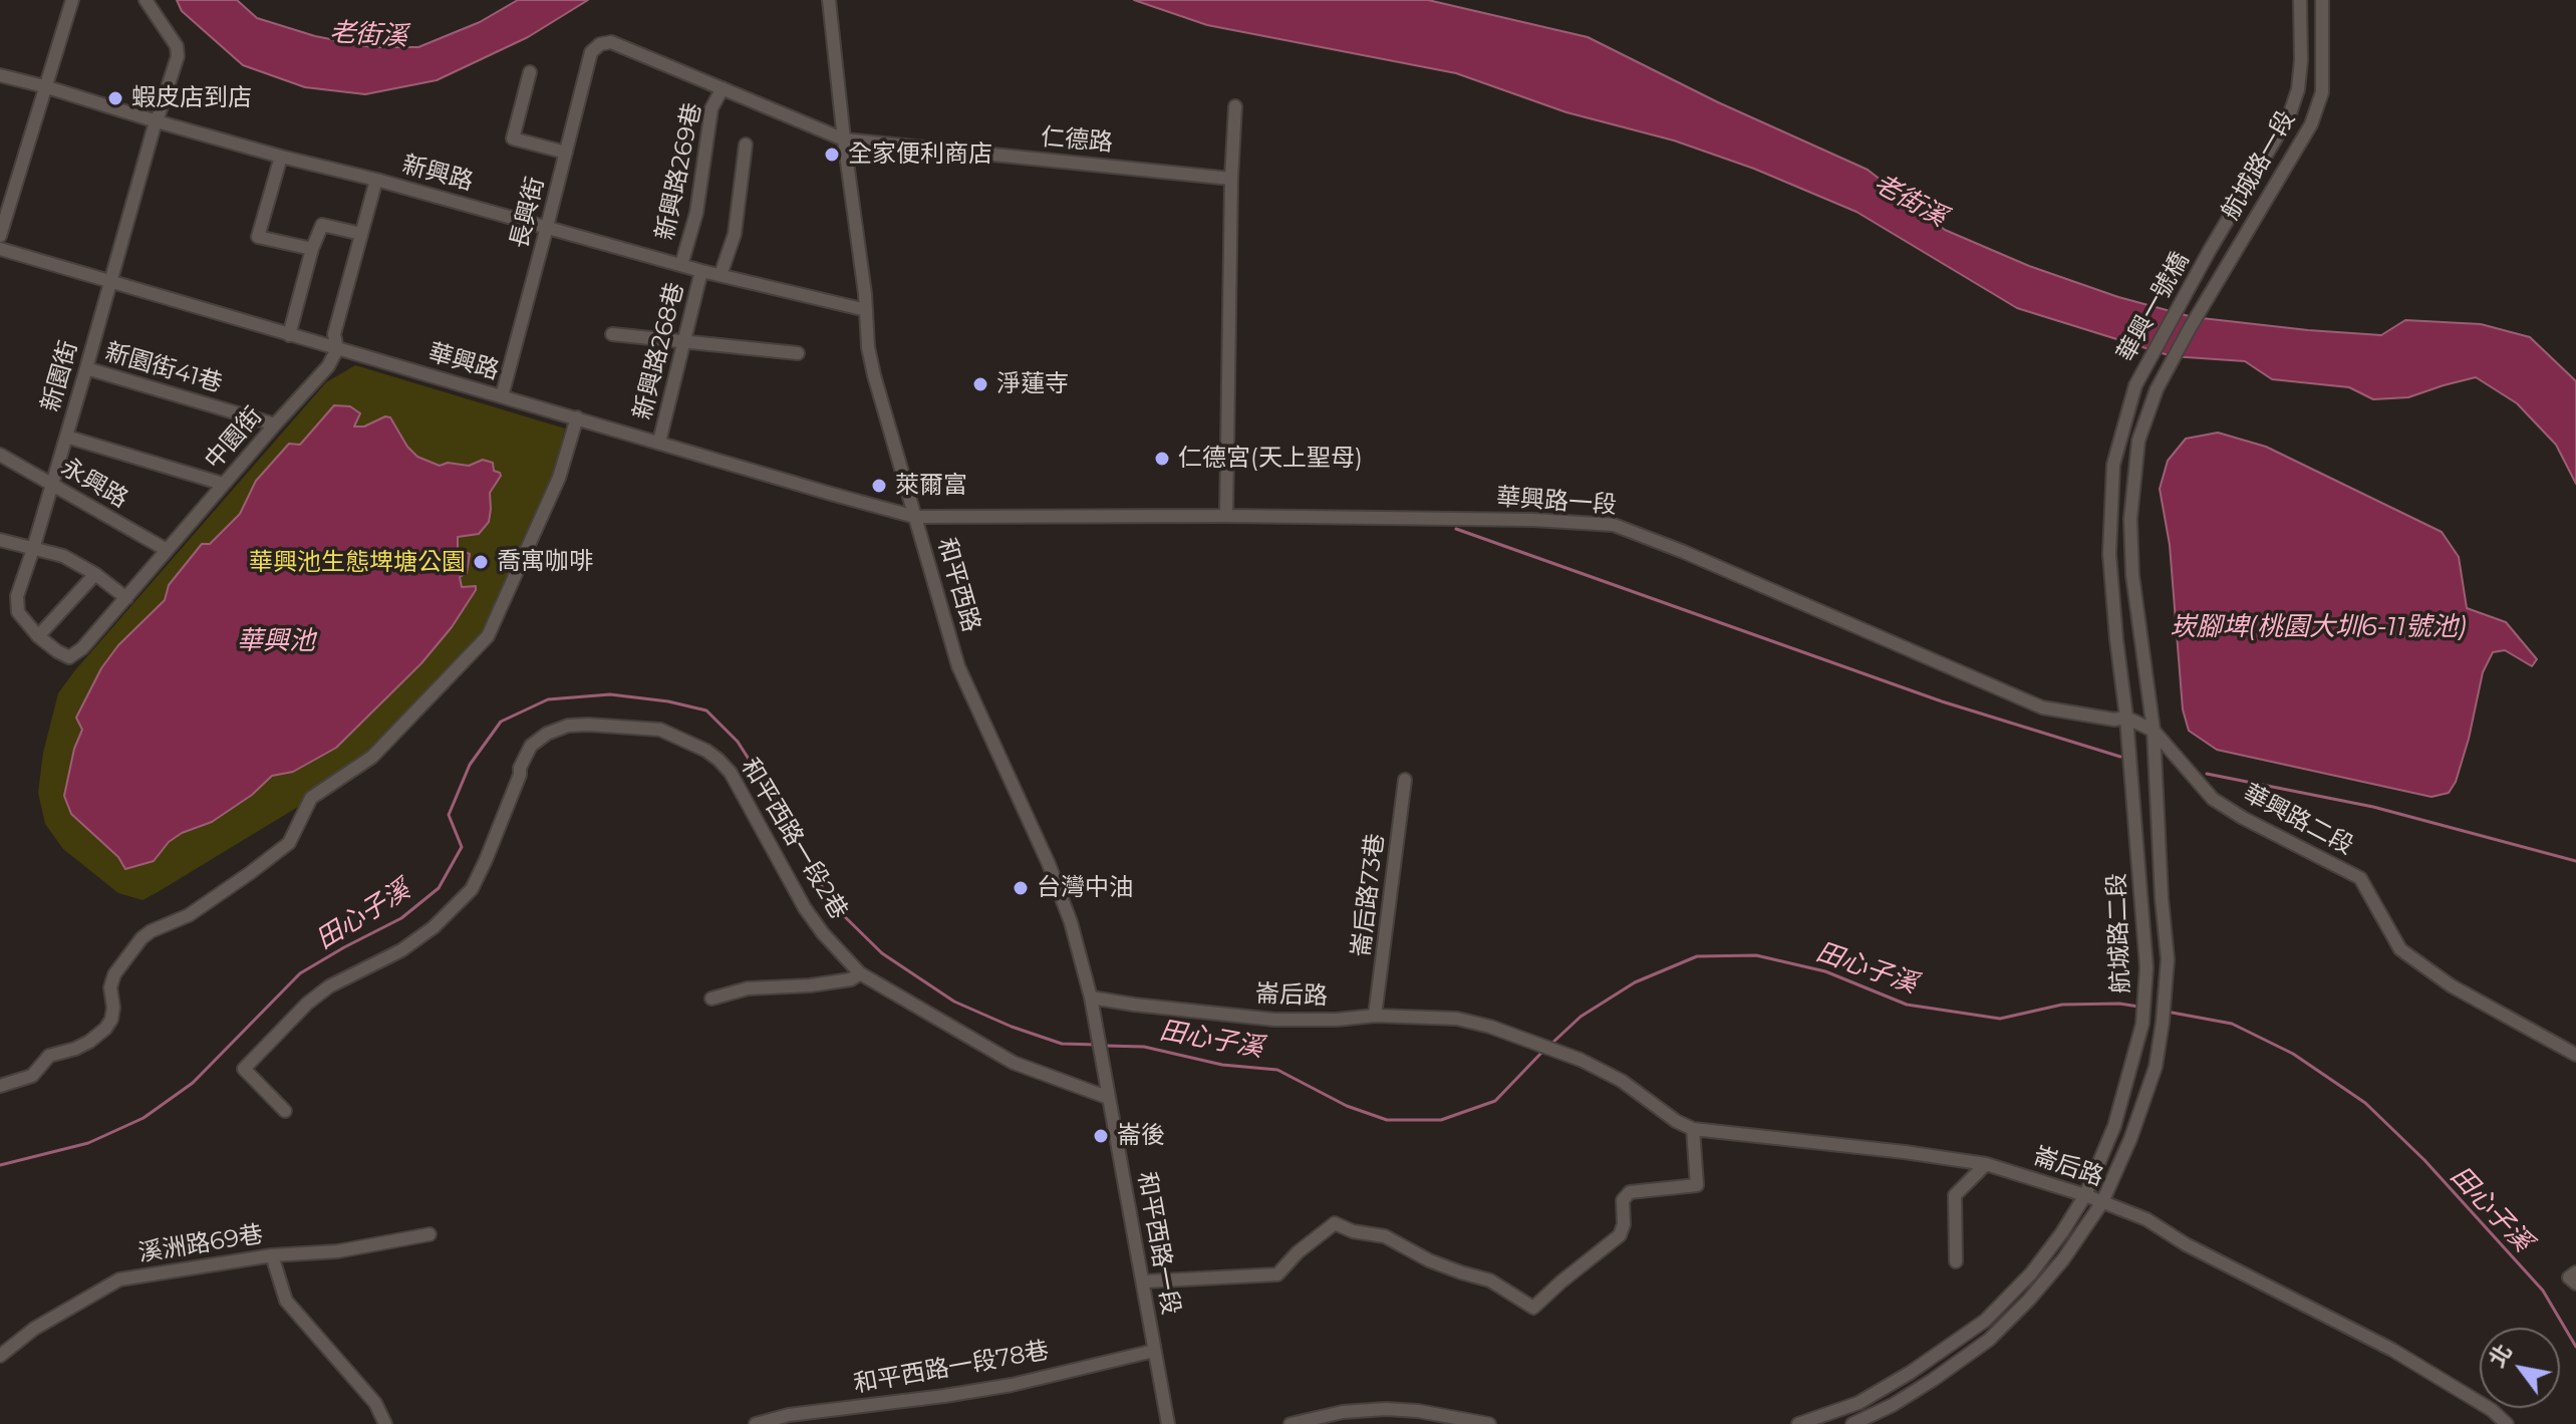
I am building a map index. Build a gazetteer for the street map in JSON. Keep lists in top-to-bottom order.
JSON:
{
  "streets": {
    "street": [
      "仁德路",
      "航城路一段",
      "新興路269巷",
      "新興路",
      "長興街",
      "華興一號橋",
      "新興路268巷",
      "華興路",
      "新園街41巷",
      "新園街",
      "中園街",
      "永興路",
      "華興路一段",
      "和平西路",
      "華興路二段",
      "和平西路一段2巷",
      "崙后路73巷",
      "航城路二段",
      "崙后路",
      "和平西路一段",
      "溪洲路69巷",
      "和平西路一段78巷"
    ]
  },
  "crossings": [
    ["仁德路", "新興路269巷"],
    ["仁德路", "長興街"],
    ["仁德路", "和平西路"],
    ["航城路一段", "華興一號橋"],
    ["新興路269巷", "新興路"],
    ["新興路", "長興街"],
    ["新興路", "新興路268巷"],
    ["新興路", "新園街"],
    ["新興路", "和平西路"],
    ["長興街", "華興路"],
    ["華興一號橋", "航城路二段"],
    ["新興路268巷", "華興路"],
    ["華興路", "新園街"],
    ["華興路", "中園街"],
    ["華興路", "華興路一段"],
    ["華興路", "和平西路"],
    ["新園街41巷", "新園街"],
    ["新園街41巷", "中園街"],
    ["新園街", "中園街"],
    ["新園街", "永興路"],
    ["中園街", "永興路"],
    ["華興路一段", "和平西路"],
    ["華興路一段", "華興路二段"],
    ["華興路一段", "航城路二段"],
    ["和平西路", "崙后路"],
    ["和平西路", "和平西路一段"],
    ["華興路二段", "航城路二段"],
    ["和平西路一段2巷", "和平西路一段"],
    ["崙后路73巷", "崙后路"],
    ["航城路二段", "崙后路"],
    ["和平西路一段", "和平西路一段78巷"]
  ],
  "water": [
    "老街溪",
    "崁腳埤(桃園大圳6-11號池)",
    "華興池",
    "田心子溪"
  ],
  "parks": ["華興池生態埤塘公園"],
  "places": [
    "蝦皮店到店",
    "全家便利商店",
    "淨蓮寺",
    "仁德宮(天上聖母)",
    "萊爾富",
    "喬寓咖啡",
    "台灣中油",
    "崙後"
  ],
  "north": "top left"
}
